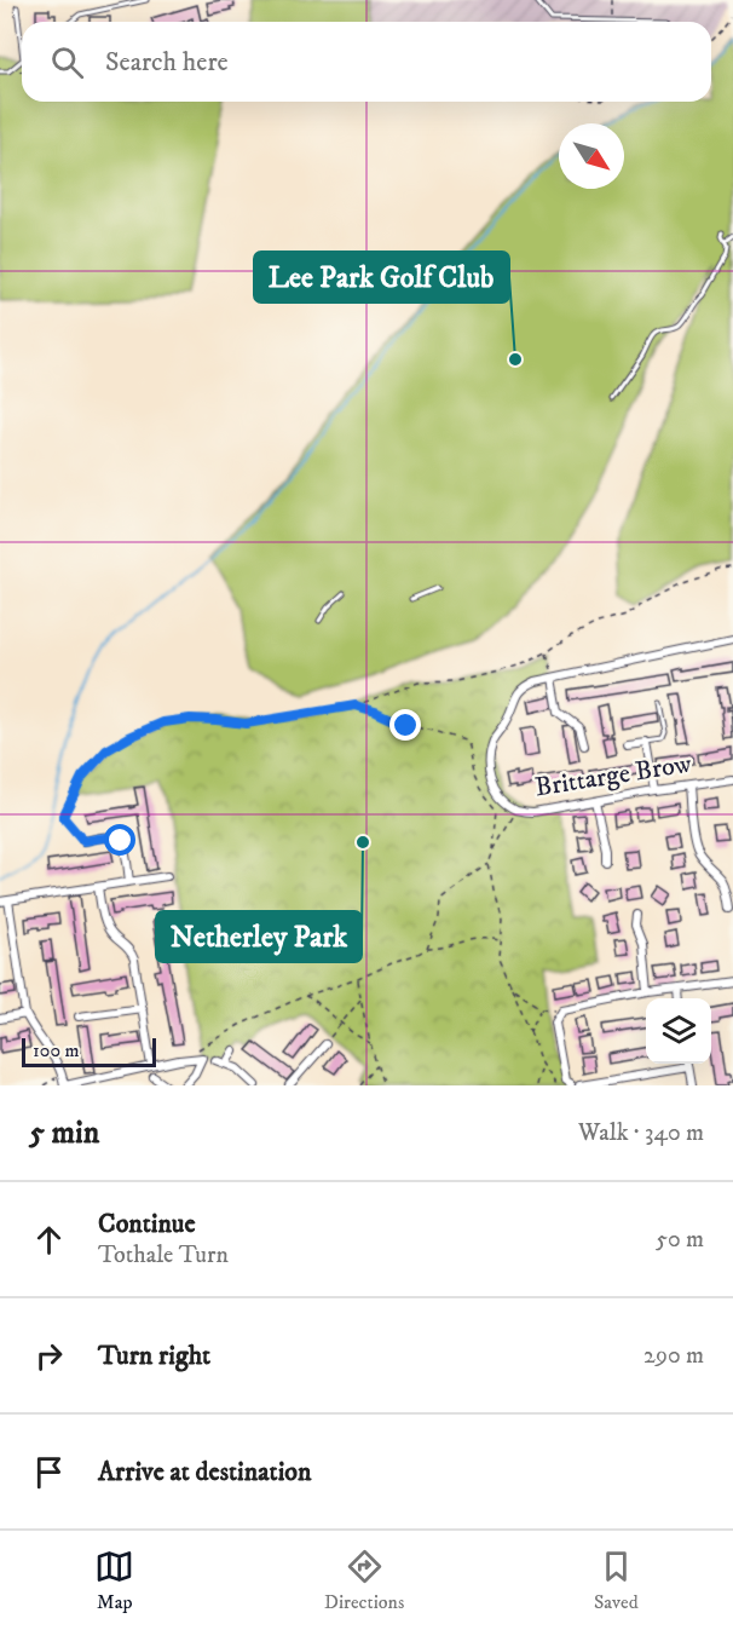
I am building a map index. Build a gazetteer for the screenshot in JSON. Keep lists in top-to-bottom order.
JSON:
{
  "streets": {
    "street": ["Brittarge Brow"]
  },
  "places": ["Lee Park Golf Club", "Netherley Park"],
  "scale_bar": "100 m",
  "north": "bottom right",
  "page": {
    "search": "Search here",
    "scale": "100 m",
    "heading": ["5 min", "Walk · 340 m"],
    "list": [
      ["Continue", "Tothale Turn", "50 m"],
      ["Turn right", "290 m"],
      "Arrive at destination"
    ],
    "nav": ["Map", "Directions", "Saved"]
  }
}
